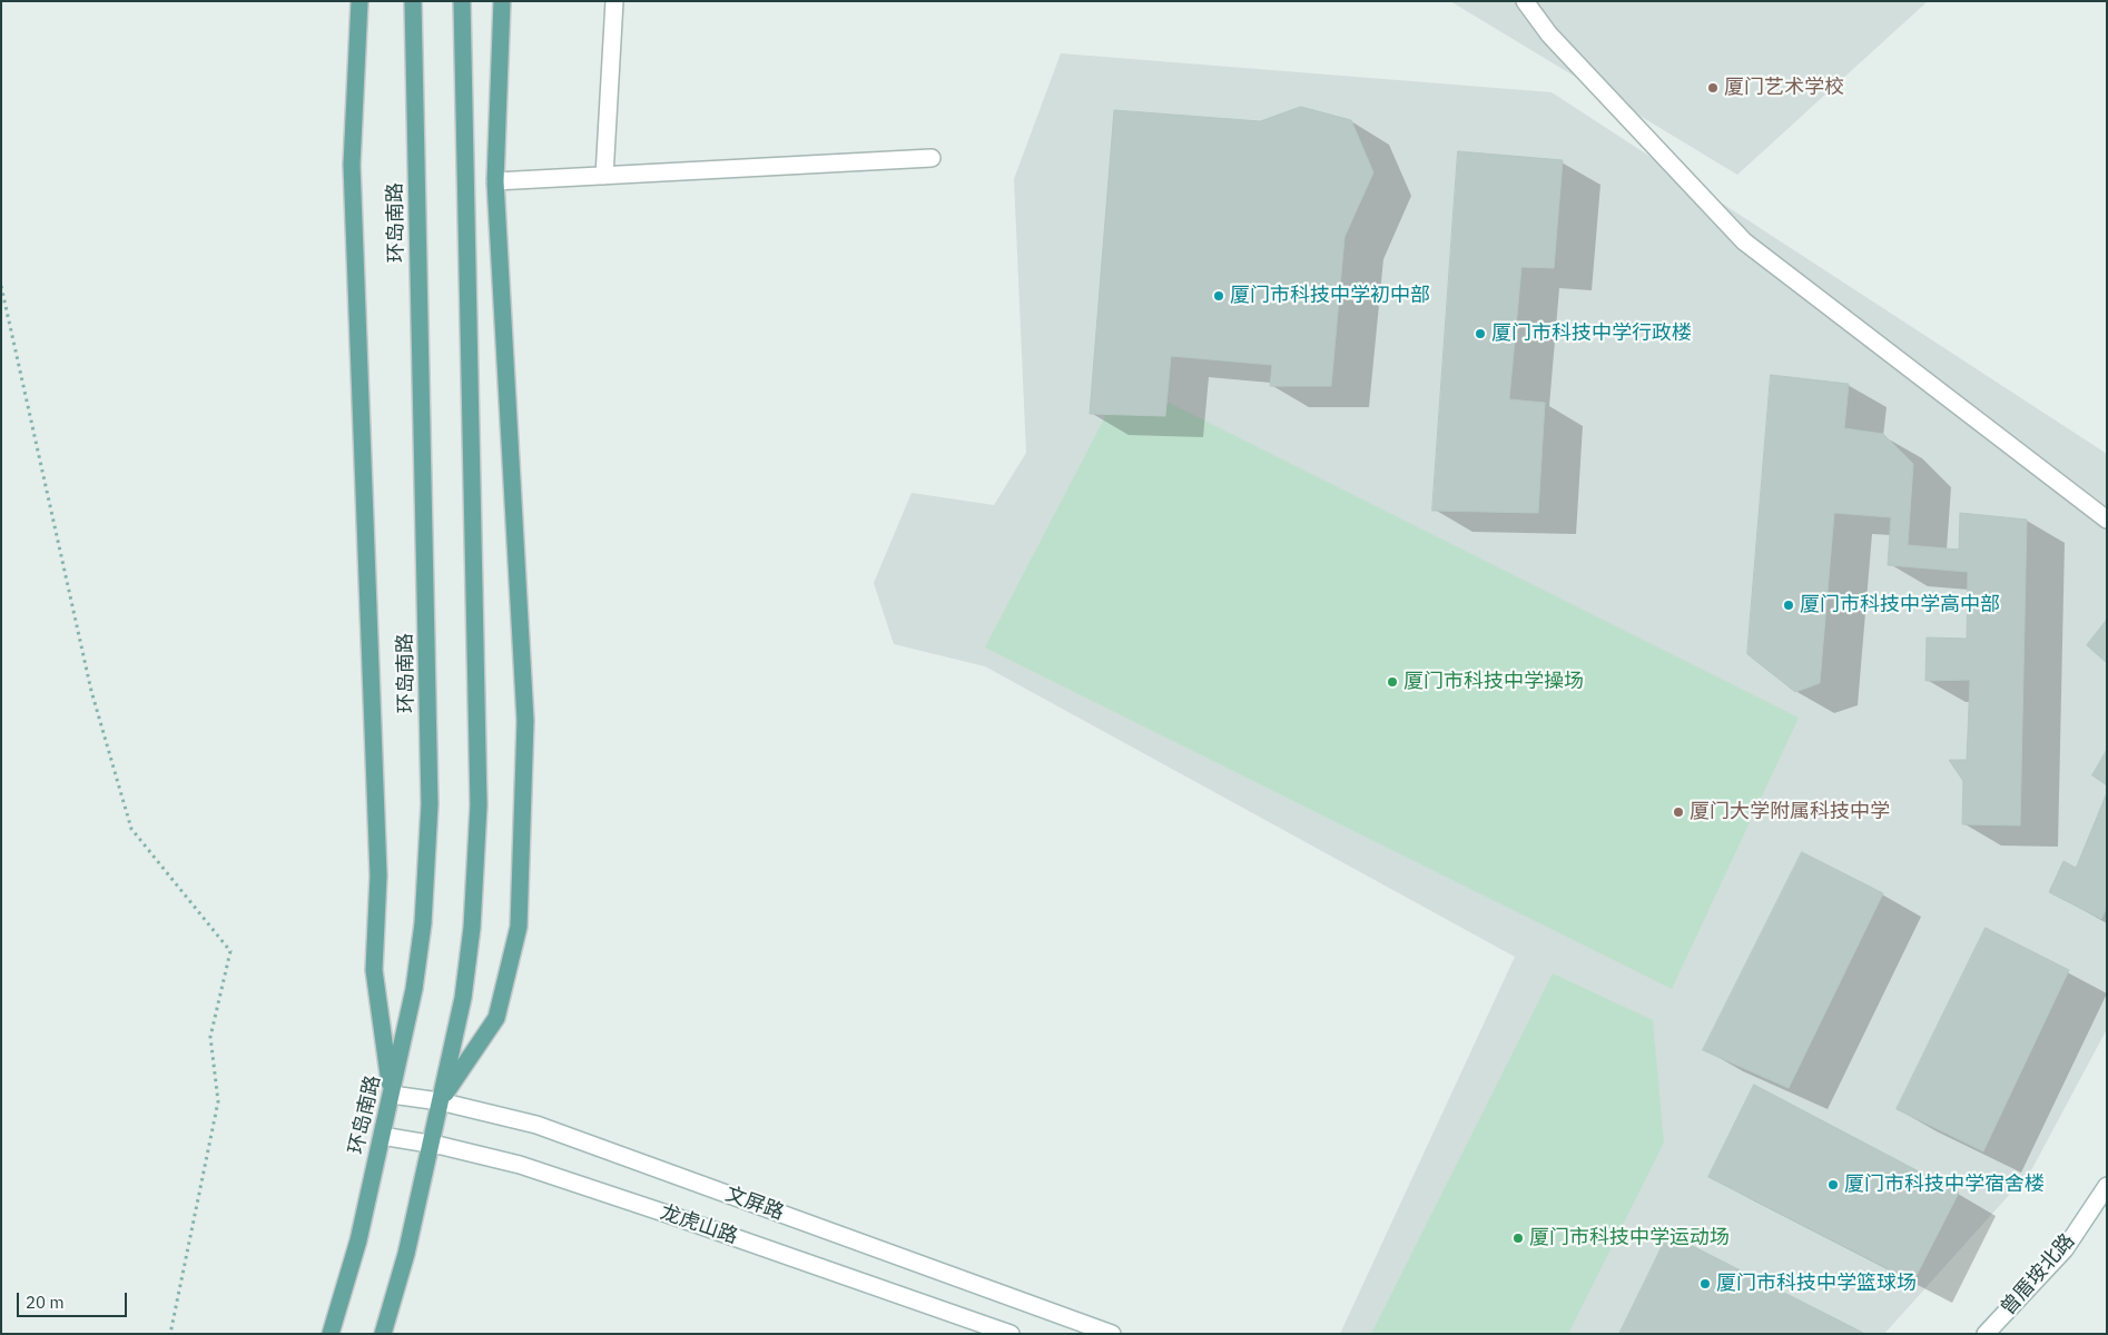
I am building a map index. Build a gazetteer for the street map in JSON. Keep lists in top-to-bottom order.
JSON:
{
  "streets": {
    "main road": [
      "环岛南路",
      "文屏路",
      "龙虎山路",
      "曾厝垵北路"
    ]
  },
  "crossings": [
    ["环岛南路", "文屏路"],
    ["环岛南路", "龙虎山路"]
  ],
  "places": [
    "厦门艺术学校",
    "厦门市科技中学初中部",
    "厦门市科技中学行政楼",
    "厦门市科技中学高中部",
    "厦门市科技中学操场",
    "厦门大学附属科技中学",
    "厦门市科技中学宿舍楼",
    "厦门市科技中学运动场",
    "厦门市科技中学篮球场"
  ],
  "scale_bar": "20 m"
}
